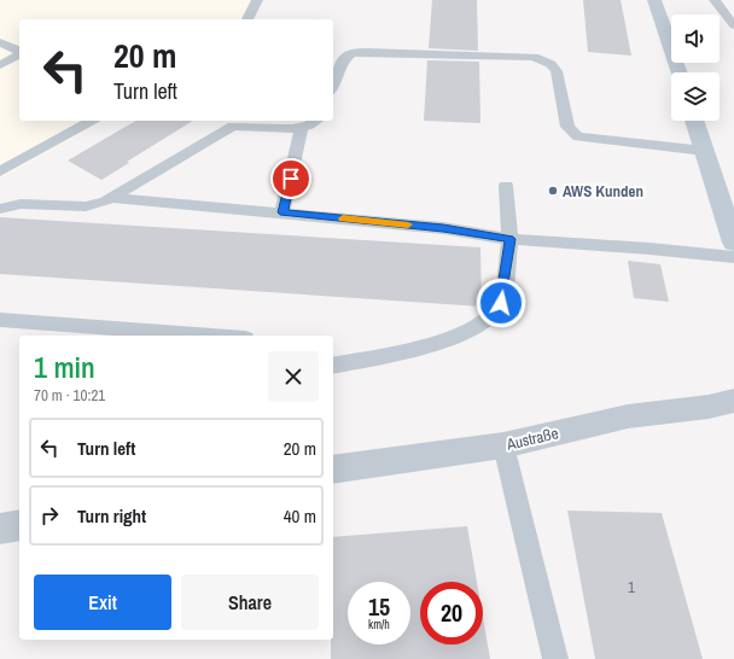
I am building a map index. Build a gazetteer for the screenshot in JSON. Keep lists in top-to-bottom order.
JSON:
{
  "streets": {
    "street": ["Austraße"]
  },
  "places": ["AWS Kunden"],
  "house_numbers": ["1"],
  "page": {
    "turn": ["20 m", "Turn left"],
    "heading": ["1 min", "70 m · 10:21"],
    "list": [
      {
        "name": "Turn left",
        "value": "20 m"
      },
      {
        "name": "Turn right",
        "value": "40 m"
      }
    ],
    "buttons": ["Exit", "Share"],
    "speed": "15 km/h",
    "limit": "20"
  }
}
